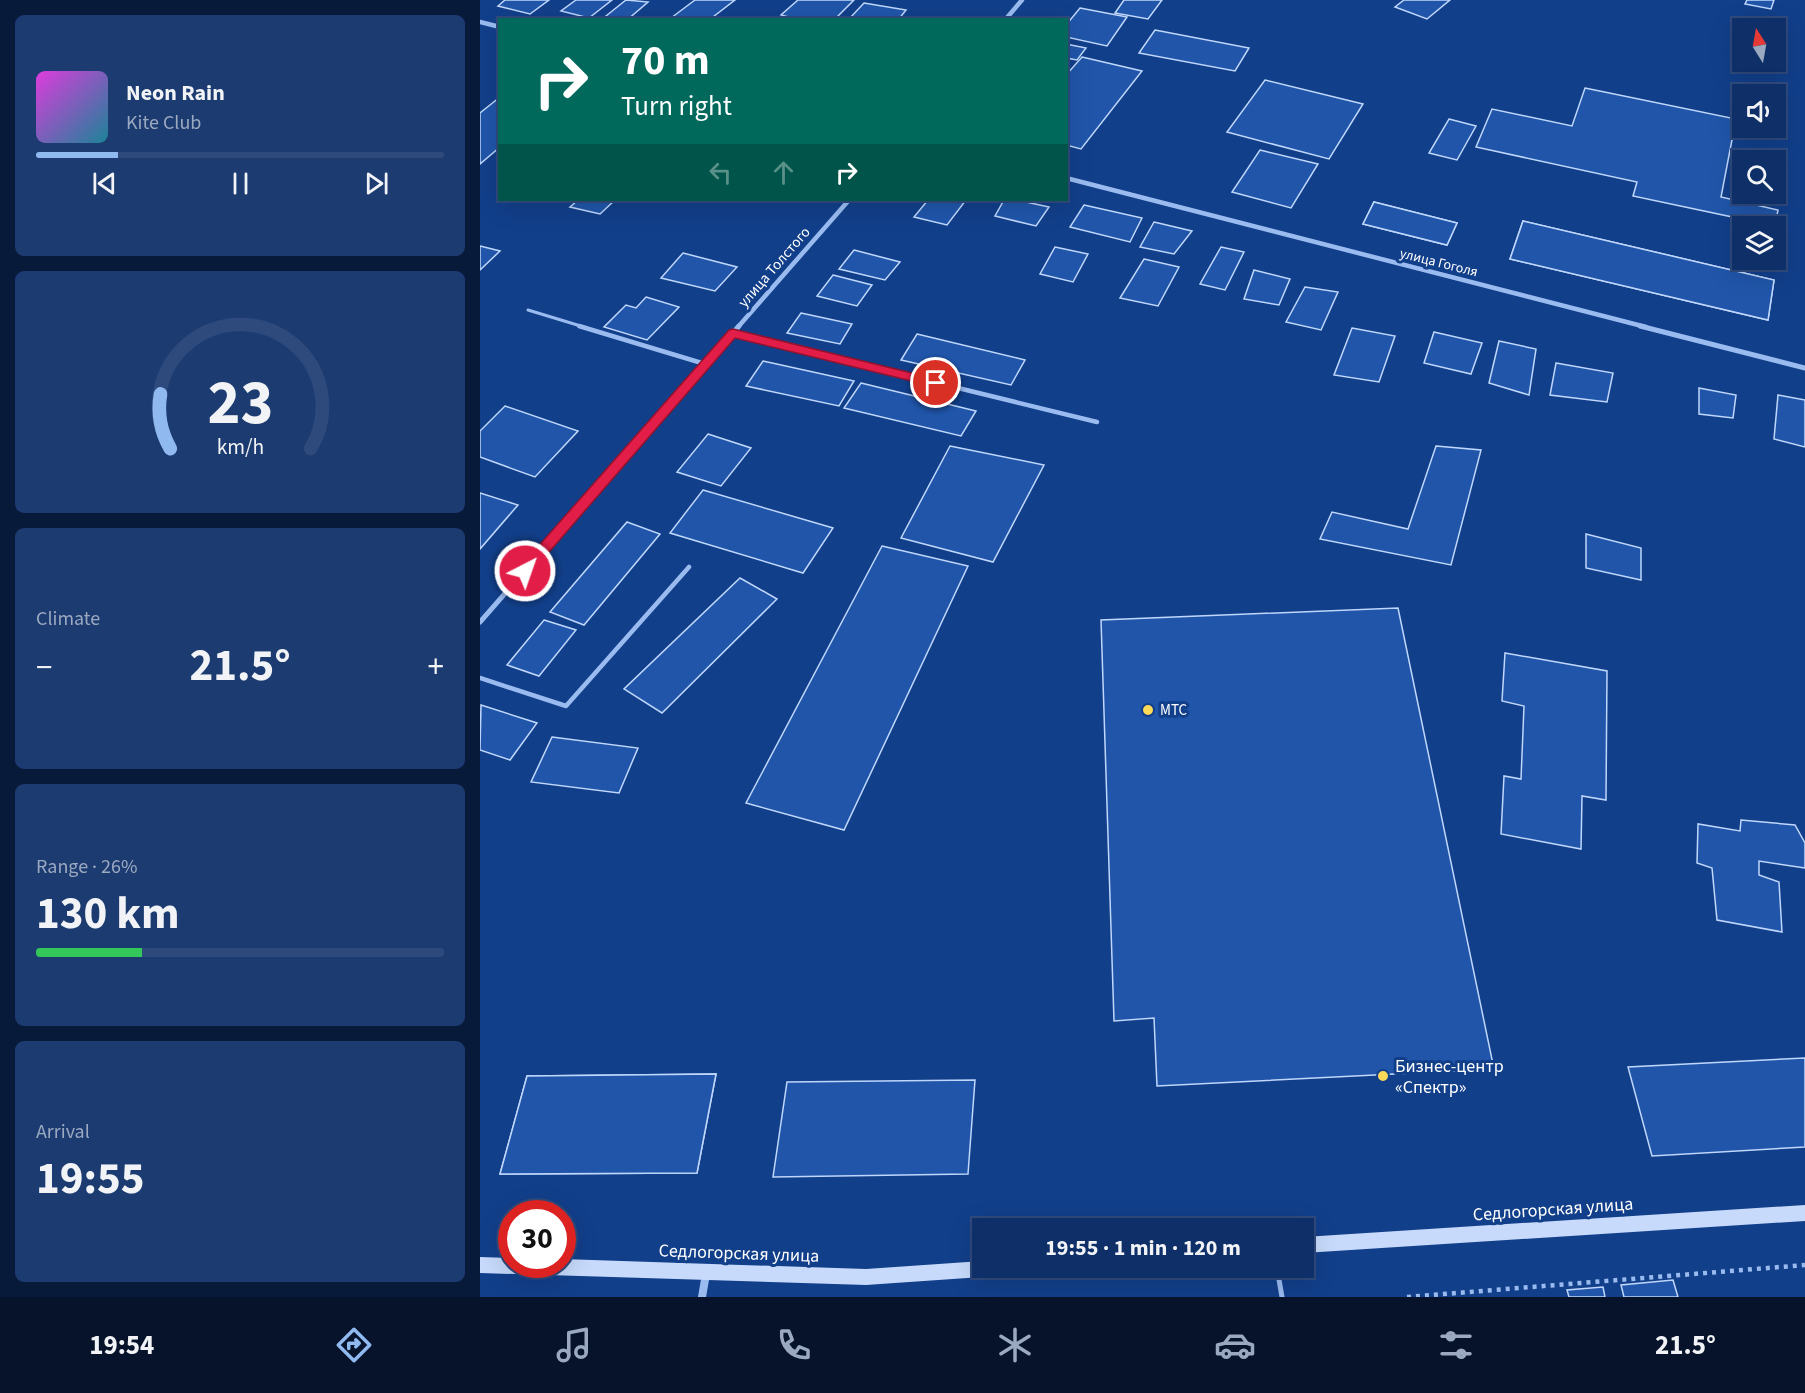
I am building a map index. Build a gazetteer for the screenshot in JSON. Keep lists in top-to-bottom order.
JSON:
{
  "streets": {
    "street": ["улица Гоголя", "улица Толстого", "Седлогорская улица"]
  },
  "places": ["МТС", "Бизнес-центр «Спектр»"],
  "north": "top",
  "page": {
    "turn": ["70 m", "Turn right"],
    "song": ["Neon Rain", "Kite Club"],
    "tile": [
      "Climate",
      ["Range · 26%", "130 km"],
      ["Arrival", "19:55"]
    ],
    "heat": ["−", "21.5°", "+"],
    "limit": "30",
    "trip": "19:55 · 1 min · 120 m",
    "tabs": ["19:54", "21.5°"],
    "gauge": ["23", "km/h"]
  }
}
